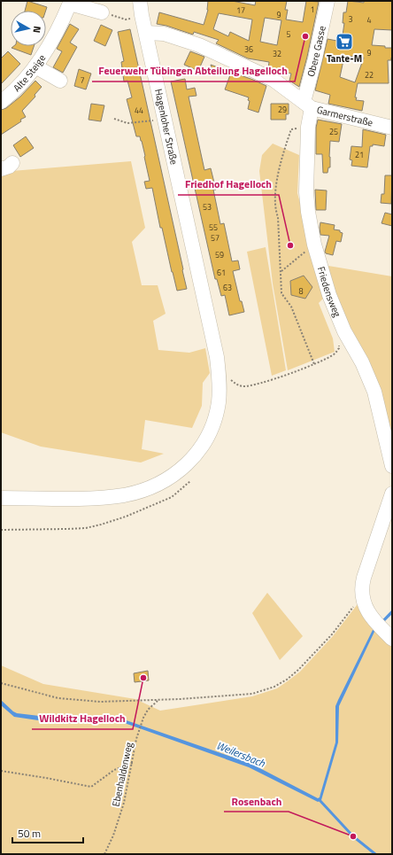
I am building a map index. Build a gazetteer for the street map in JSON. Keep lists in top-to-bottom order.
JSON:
{
  "streets": {
    "street": [
      "Obere Gasse",
      "Alte Steige",
      "Garmerstraße",
      "Hagenloher Straße",
      "Friedensweg"
    ],
    "path": ["Ebenhaldenweg"]
  },
  "crossings": [
    ["Obere Gasse", "Garmerstraße"],
    ["Obere Gasse", "Friedensweg"],
    ["Garmerstraße", "Hagenloher Straße"],
    ["Garmerstraße", "Friedensweg"]
  ],
  "water": ["Weilersbach"],
  "places": {
    "other": [
      "Feuerwehr Tübingen Abteilung Hagelloch",
      "Friedhof Hagelloch",
      "Wildkitz Hagelloch",
      "Rosenbach"
    ],
    "supermarket": ["Tante-M"]
  },
  "house_numbers": [
    "1",
    "17",
    "9",
    "3",
    "4",
    "5",
    "36",
    "9",
    "32",
    "22",
    "7",
    "29",
    "44",
    "25",
    "21",
    "53",
    "55",
    "57",
    "59",
    "61",
    "63",
    "8"
  ],
  "scale_bar": "50 m",
  "north": "right"
}
